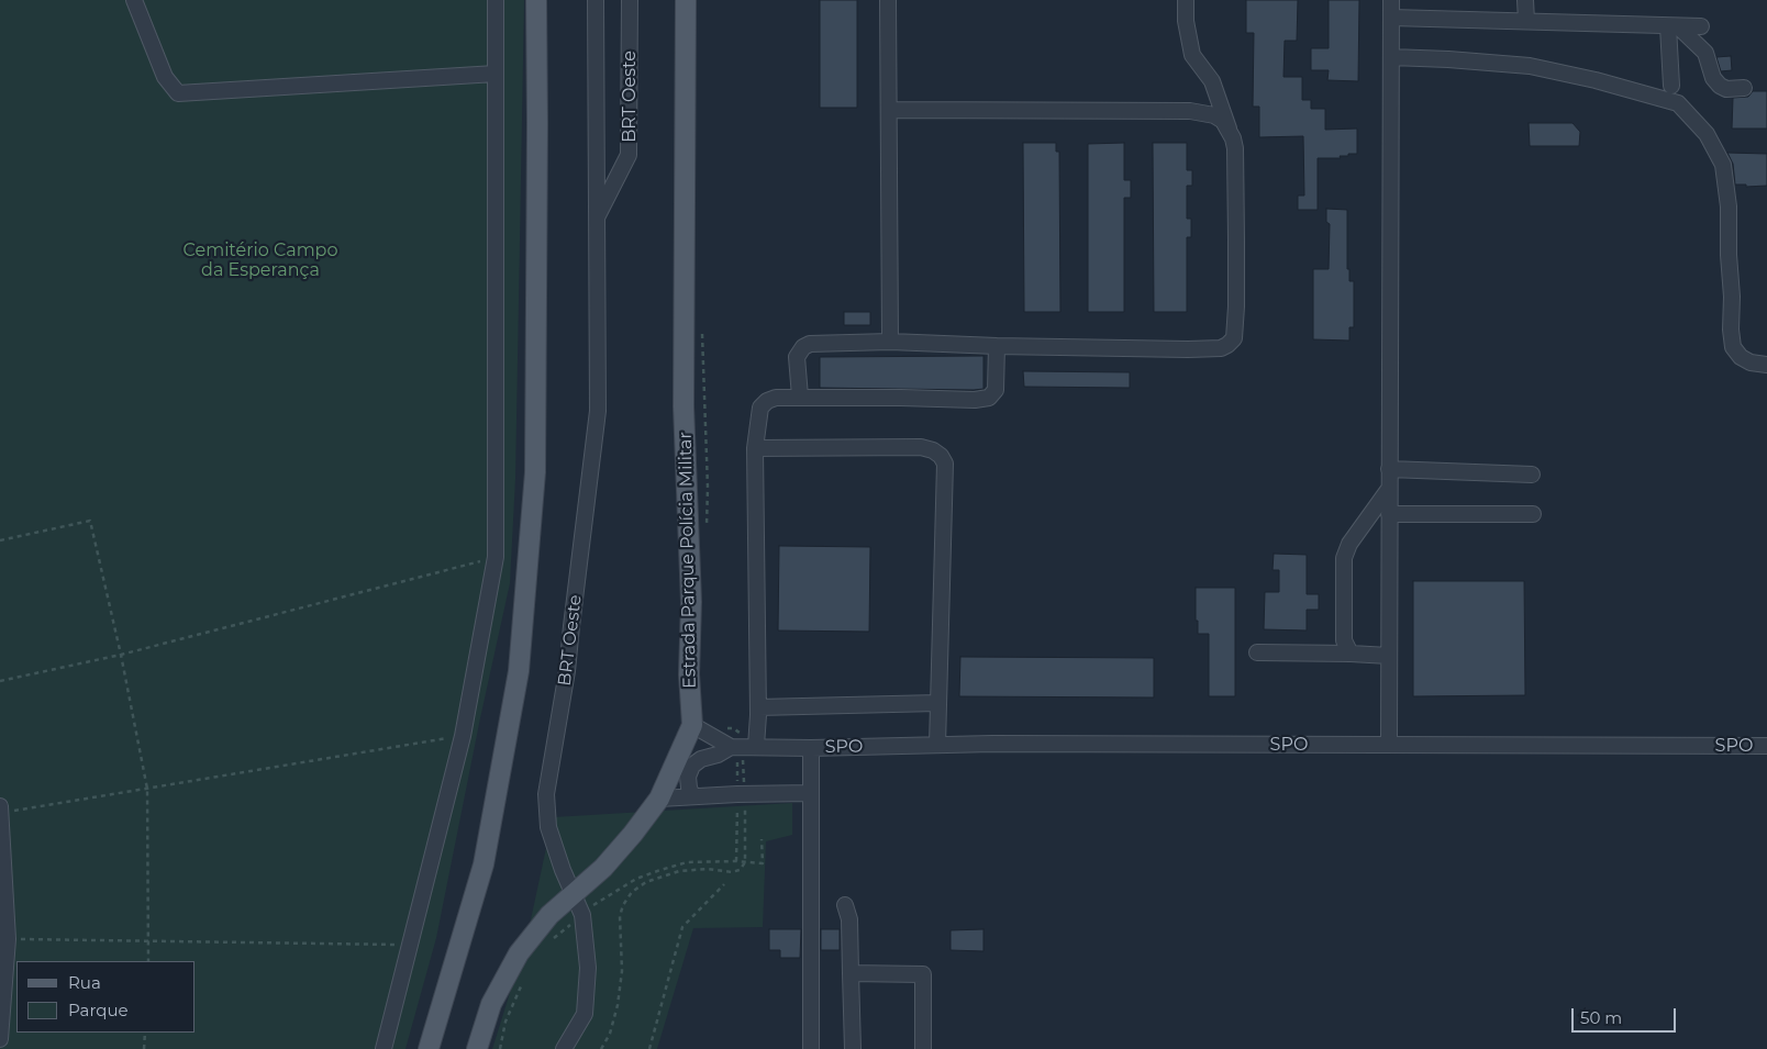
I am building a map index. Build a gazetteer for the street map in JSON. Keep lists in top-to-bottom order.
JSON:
{
  "streets": {
    "main road": ["Estrada Parque Polícia Militar"],
    "street": ["BRT Oeste", "SPO"]
  },
  "crossings": [
    ["BRT Oeste", "Estrada Parque Polícia Militar"],
    ["Estrada Parque Polícia Militar", "SPO"]
  ],
  "parks": ["Cemitério Campo da Esperança"],
  "legend": ["Rua", "Parque"],
  "scale_bar": "50 m"
}
